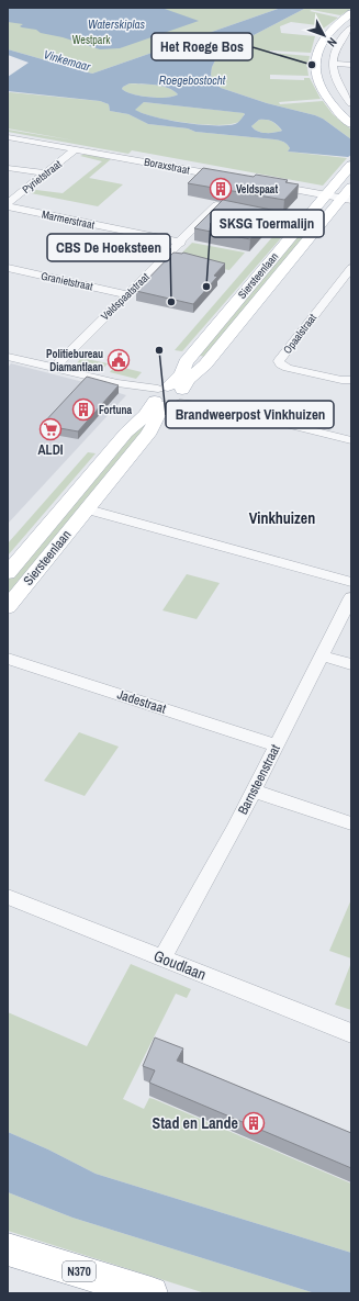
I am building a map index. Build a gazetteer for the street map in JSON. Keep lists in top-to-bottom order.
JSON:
{
  "streets": {
    "highway": ["N370"],
    "main road": ["Siersteenlaan"],
    "street": [
      "Boraxstraat",
      "Pyrietstraat",
      "Marmerstraat",
      "Granietstraat",
      "Veldspaatstraat",
      "Opaalstraat",
      "Jadestraat",
      "Barnsteenstraat",
      "Goudlaan"
    ]
  },
  "crossings": [
    ["Boraxstraat", "Pyrietstraat"],
    ["Marmerstraat", "Veldspaatstraat"],
    ["Siersteenlaan", "Veldspaatstraat"],
    ["Granietstraat", "Veldspaatstraat"],
    ["Jadestraat", "Barnsteenstraat"],
    ["Barnsteenstraat", "Goudlaan"]
  ],
  "districts": ["Vinkhuizen"],
  "water": ["Waterskiplas", "Vinkemaar", "Roegebostocht"],
  "parks": ["Westpark"],
  "places": {
    "other": [
      "Het Roege Bos",
      "SKSG Toermalijn",
      "CBS De Hoeksteen",
      "Brandweerpost Vinkhuizen"
    ],
    "building": ["Veldspaat", "Fortuna", "Stad en Lande"],
    "public building": ["Politiebureau Diamantlaan"],
    "supermarket": ["ALDI"]
  },
  "north": "bottom right"
}
